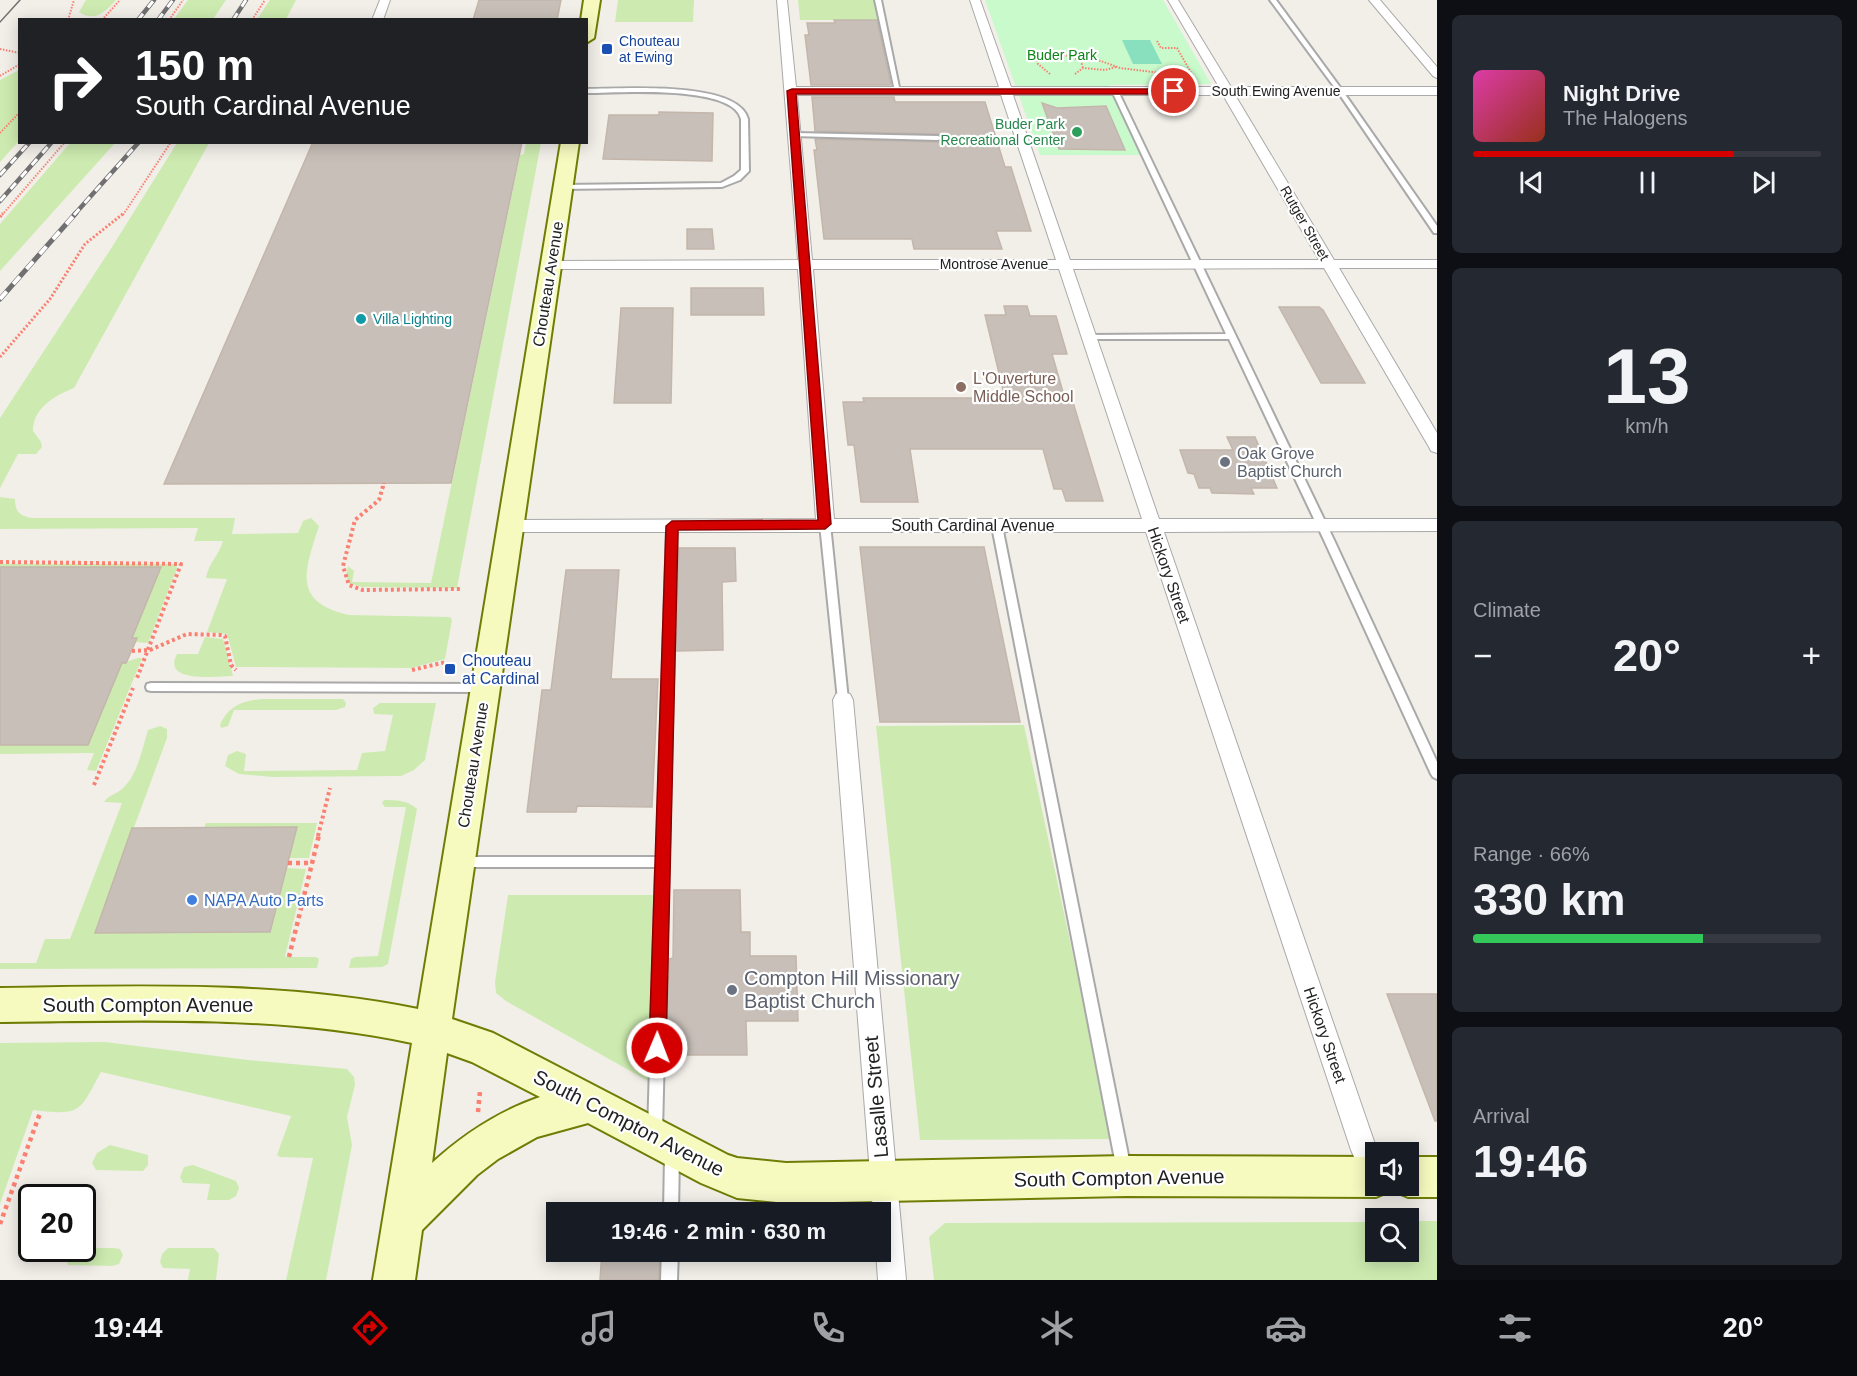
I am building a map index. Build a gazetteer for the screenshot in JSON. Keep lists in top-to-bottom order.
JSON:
{
  "streets": {
    "main road": ["Chouteau Avenue", "South Compton Avenue"],
    "street": [
      "South Ewing Avenue",
      "Rutger Street",
      "Montrose Avenue",
      "South Cardinal Avenue",
      "Hickory Street",
      "Lasalle Street"
    ]
  },
  "crossings": [
    ["South Ewing Avenue", "Rutger Street"],
    ["South Ewing Avenue", "Hickory Street"],
    ["Rutger Street", "Montrose Avenue"],
    ["Montrose Avenue", "Chouteau Avenue"],
    ["Montrose Avenue", "Hickory Street"],
    ["Chouteau Avenue", "South Cardinal Avenue"],
    ["Chouteau Avenue", "South Compton Avenue"],
    ["South Cardinal Avenue", "Hickory Street"],
    ["South Compton Avenue", "Lasalle Street"]
  ],
  "parks": ["Buder Park"],
  "places": {
    "transit": ["Chouteau at Ewing", "Chouteau at Cardinal"],
    "other": [
      "Buder Park Recreational Center",
      "Villa Lighting",
      "L'Ouverture Middle School",
      "Oak Grove Baptist Church",
      "NAPA Auto Parts",
      "Compton Hill Missionary Baptist Church"
    ]
  },
  "page": {
    "turn": ["150 m", "South Cardinal Avenue"],
    "song": ["Night Drive", "The Halogens"],
    "tile": [
      ["13", "km/h"],
      "Climate",
      ["Range · 66%", "330 km"],
      ["Arrival", "19:46"]
    ],
    "heat": ["−", "20°", "+"],
    "limit": "20",
    "trip": "19:46 · 2 min · 630 m",
    "tabs": ["19:44", "20°"]
  }
}
